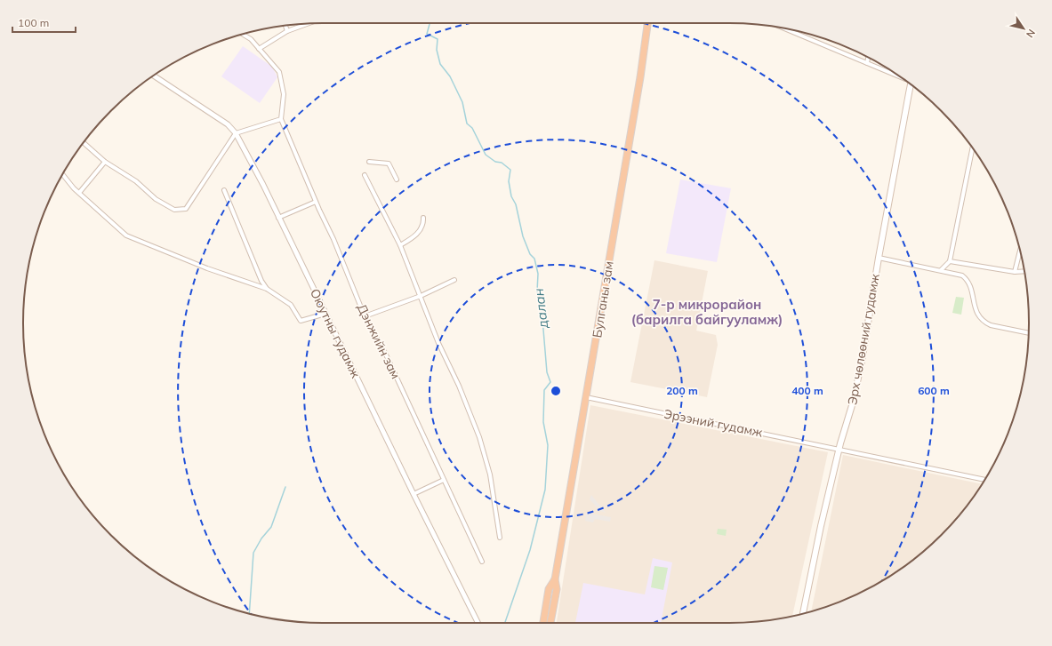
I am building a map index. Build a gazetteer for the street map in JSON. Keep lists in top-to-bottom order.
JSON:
{
  "streets": {
    "highway": ["Булганы зам"],
    "main road": ["Эрх чөлөөний гудамж"],
    "street": ["Оюутны гудамж", "Дэнжийн зам", "Эрээний гудамж"]
  },
  "crossings": [
    ["Булганы зам", "Эрээний гудамж"],
    ["Эрх чөлөөний гудамж", "Эрээний гудамж"]
  ],
  "districts": ["7-р микрорайон (барилга байгууламж)"],
  "water": ["далан"],
  "scale_bar": "100 m",
  "north": "bottom right",
  "rings": ["200 m", "400 m", "600 m"]
}
